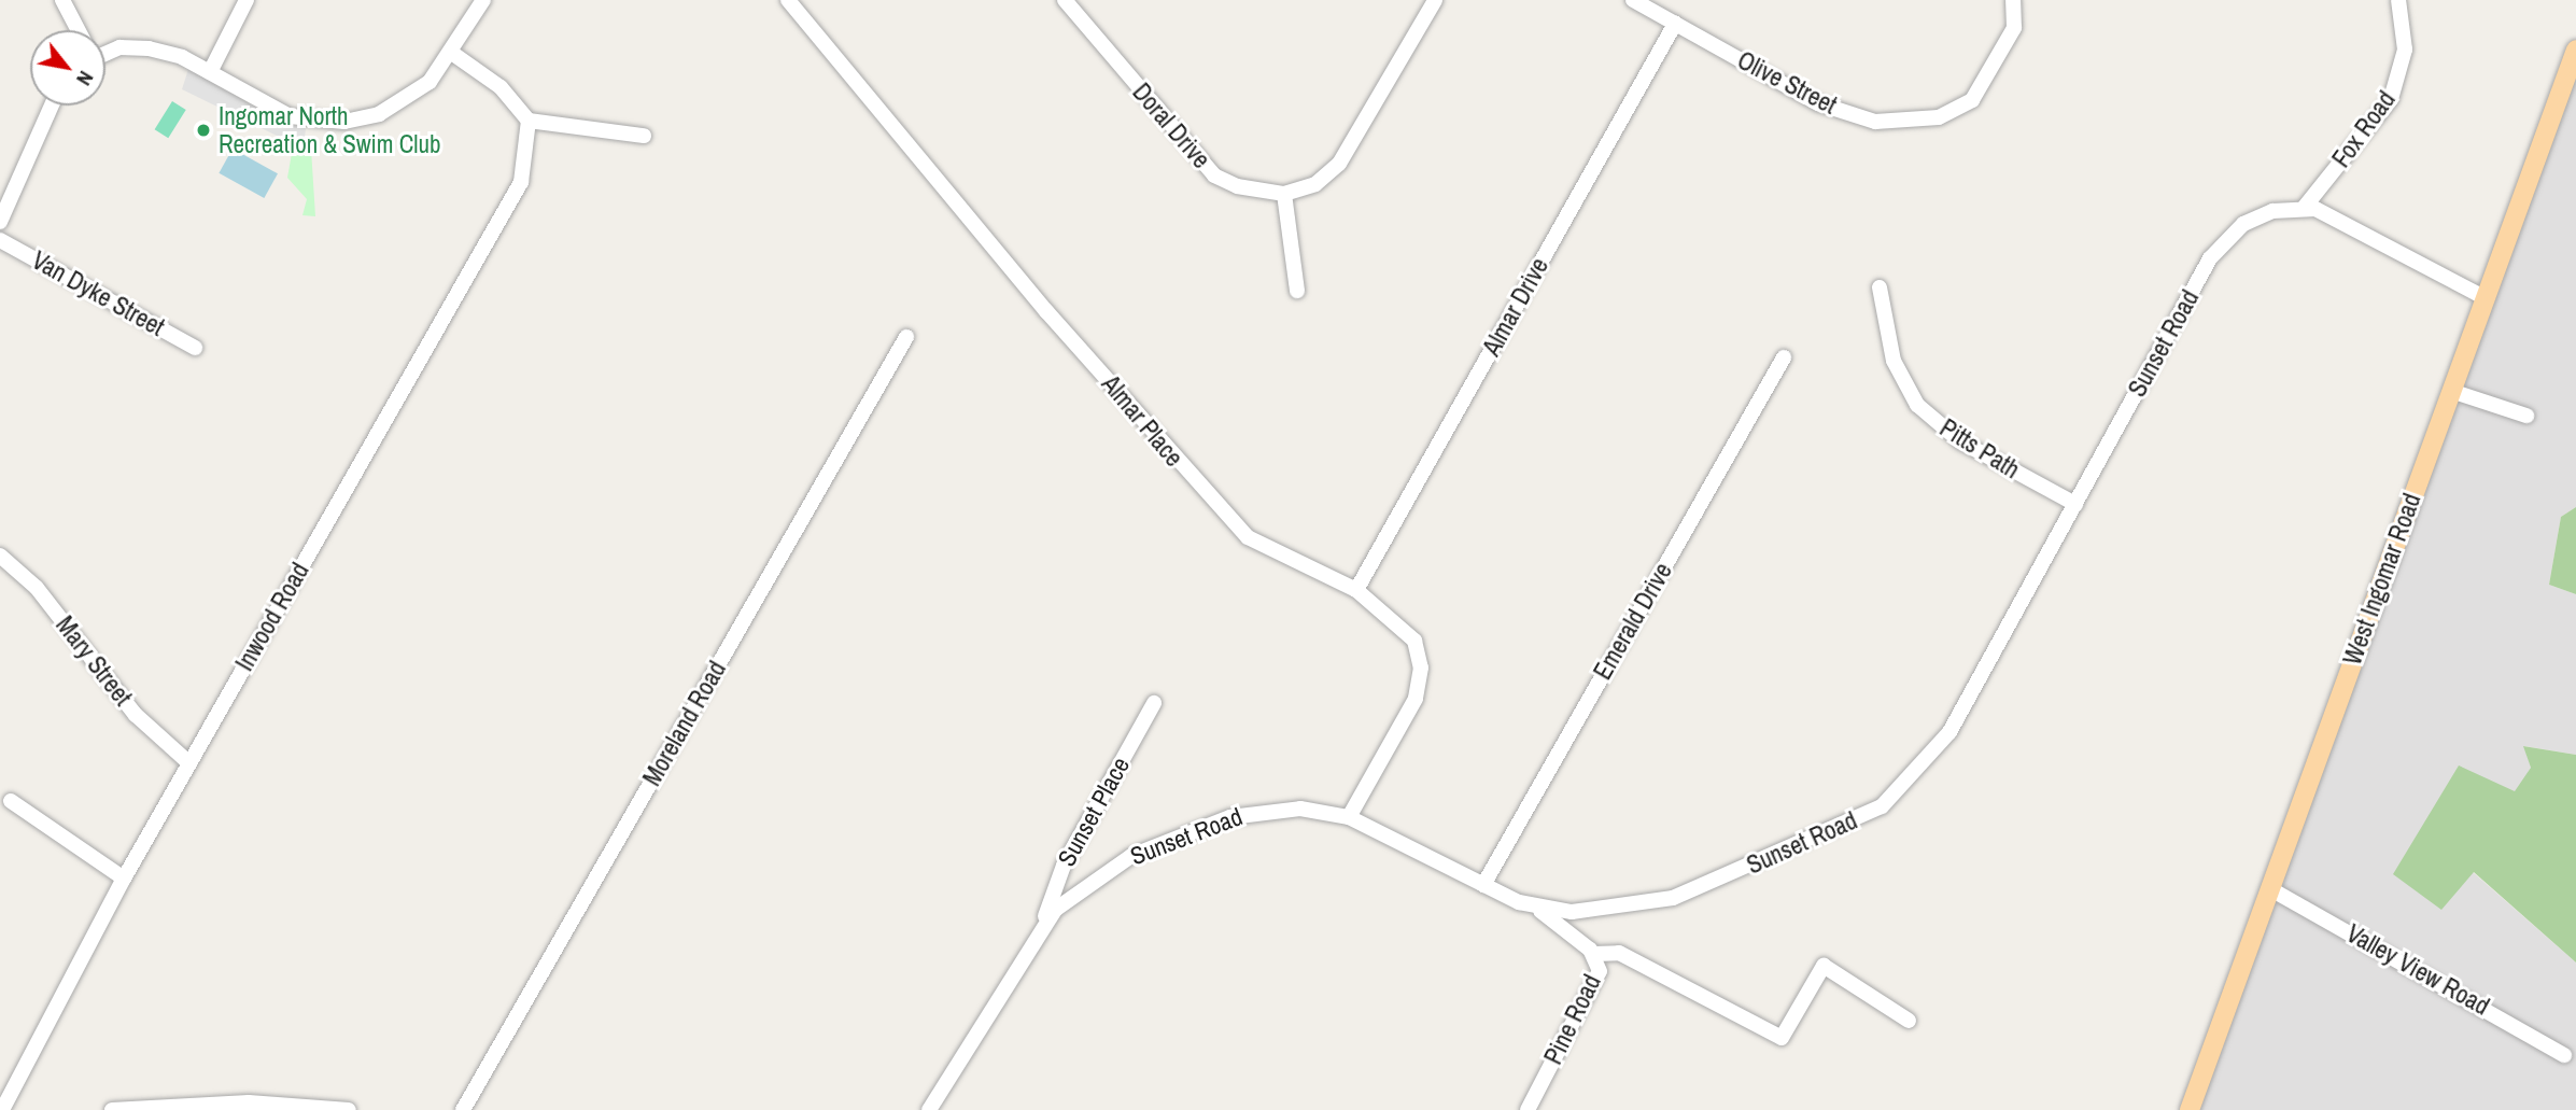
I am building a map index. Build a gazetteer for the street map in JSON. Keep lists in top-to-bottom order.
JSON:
{
  "streets": {
    "main road": ["West Ingomar Road"],
    "street": [
      "Olive Street",
      "Doral Drive",
      "Fox Road",
      "Van Dyke Street",
      "Almar Drive",
      "Sunset Road",
      "Almar Place",
      "Pitts Path",
      "Inwood Road",
      "Emerald Drive",
      "Mary Street",
      "Moreland Road",
      "Sunset Place",
      "Valley View Road",
      "Pine Road"
    ]
  },
  "crossings": [
    ["Olive Street", "Almar Drive"],
    ["Fox Road", "Sunset Road"],
    ["Almar Drive", "Almar Place"],
    ["Sunset Road", "Almar Place"],
    ["Sunset Road", "Pitts Path"],
    ["Sunset Road", "Emerald Drive"],
    ["Sunset Road", "Sunset Place"],
    ["Sunset Road", "Pine Road"],
    ["West Ingomar Road", "Valley View Road"],
    ["Inwood Road", "Mary Street"]
  ],
  "places": ["Ingomar North Recreation & Swim Club"],
  "north": "bottom right"
}
